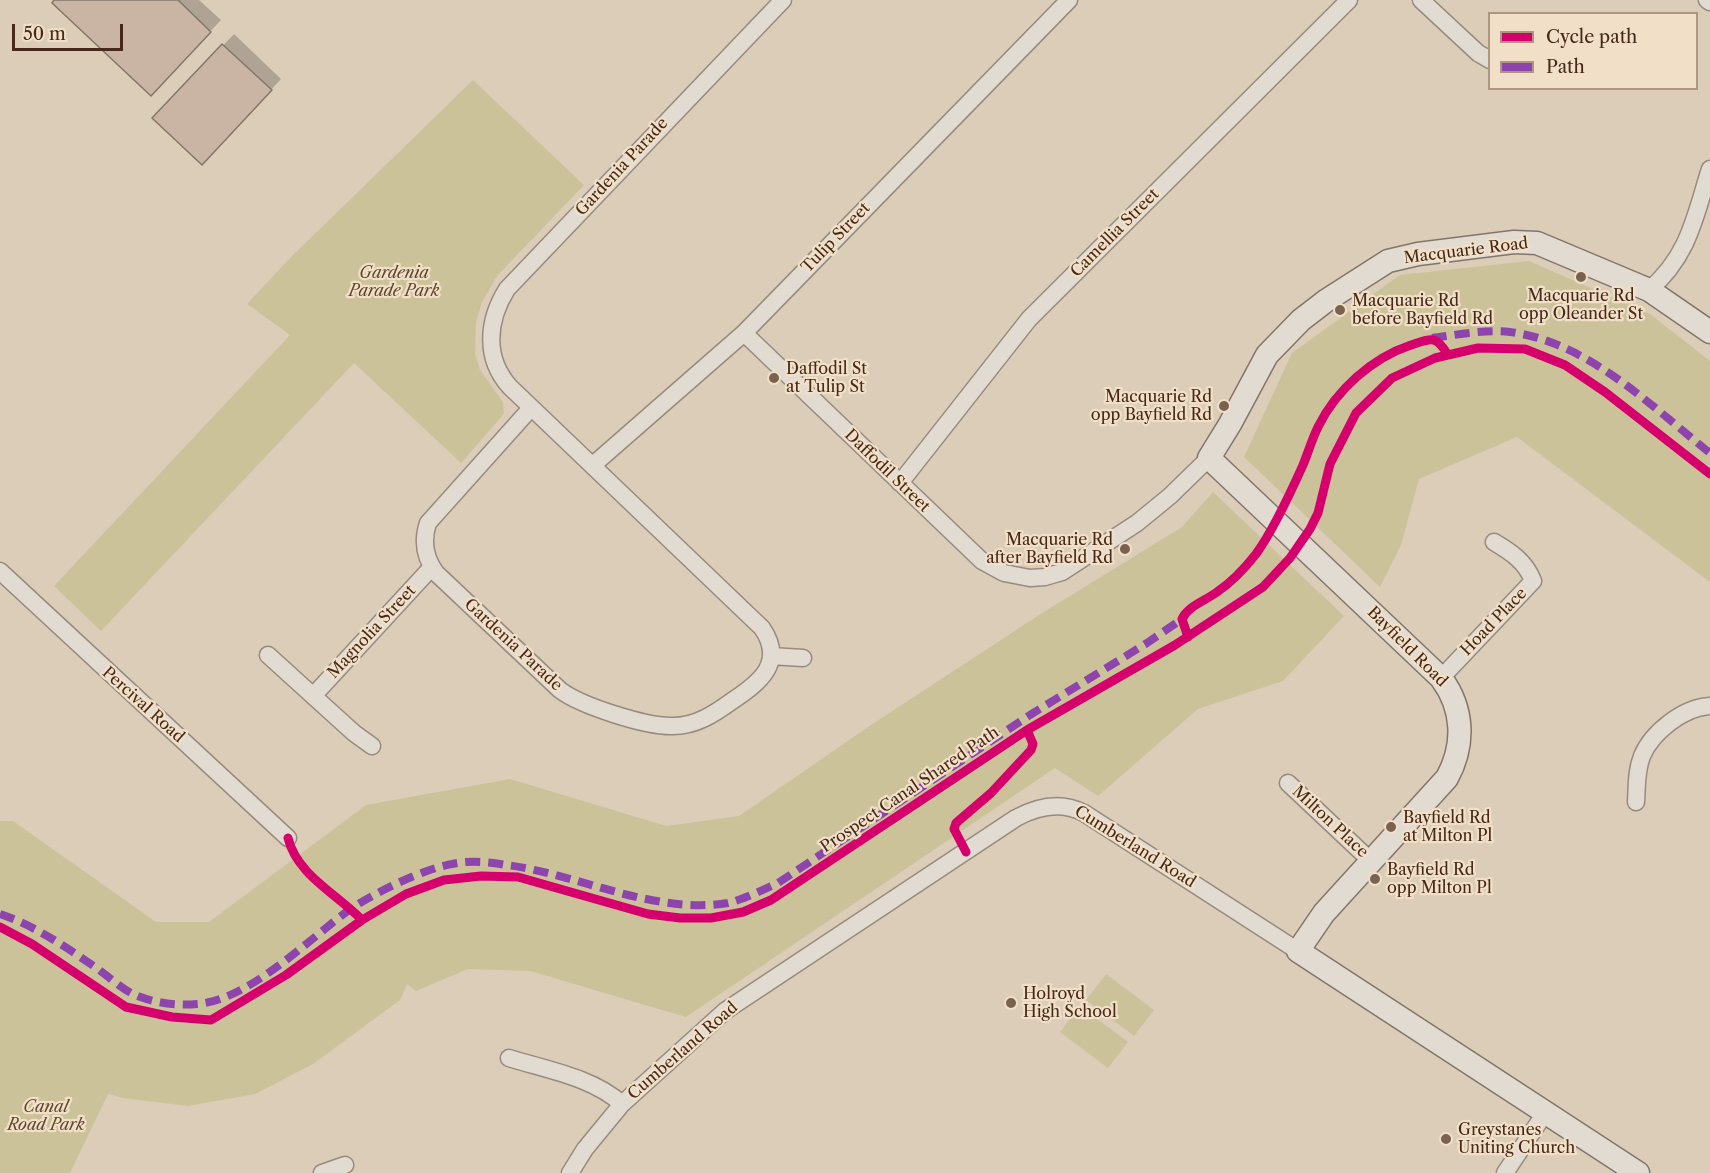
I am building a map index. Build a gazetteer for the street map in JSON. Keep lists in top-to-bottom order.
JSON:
{
  "streets": {
    "street": [
      "Gardenia Parade",
      "Camellia Street",
      "Tulip Street",
      "Macquarie Road",
      "Daffodil Street",
      "Hoad Place",
      "Magnolia Street",
      "Bayfield Road",
      "Percival Road",
      "Milton Place",
      "Cumberland Road"
    ],
    "cycle path": ["Prospect Canal Shared Path"]
  },
  "crossings": [
    ["Gardenia Parade", "Tulip Street"],
    ["Gardenia Parade", "Magnolia Street"],
    ["Camellia Street", "Daffodil Street"],
    ["Tulip Street", "Daffodil Street"],
    ["Macquarie Road", "Daffodil Street"],
    ["Macquarie Road", "Bayfield Road"],
    ["Hoad Place", "Bayfield Road"],
    ["Bayfield Road", "Milton Place"],
    ["Bayfield Road", "Cumberland Road"]
  ],
  "parks": ["Gardenia Parade Park", "Canal Road Park"],
  "places": [
    "Macquarie Rd opp Oleander St",
    "Macquarie Rd before Bayfield Rd",
    "Daffodil St at Tulip St",
    "Macquarie Rd opp Bayfield Rd",
    "Macquarie Rd after Bayfield Rd",
    "Bayfield Rd at Milton Pl",
    "Bayfield Rd opp Milton Pl",
    "Holroyd High School",
    "Greystanes Uniting Church"
  ],
  "legend": ["Cycle path", "Path"],
  "scale_bar": "50 m"
}
